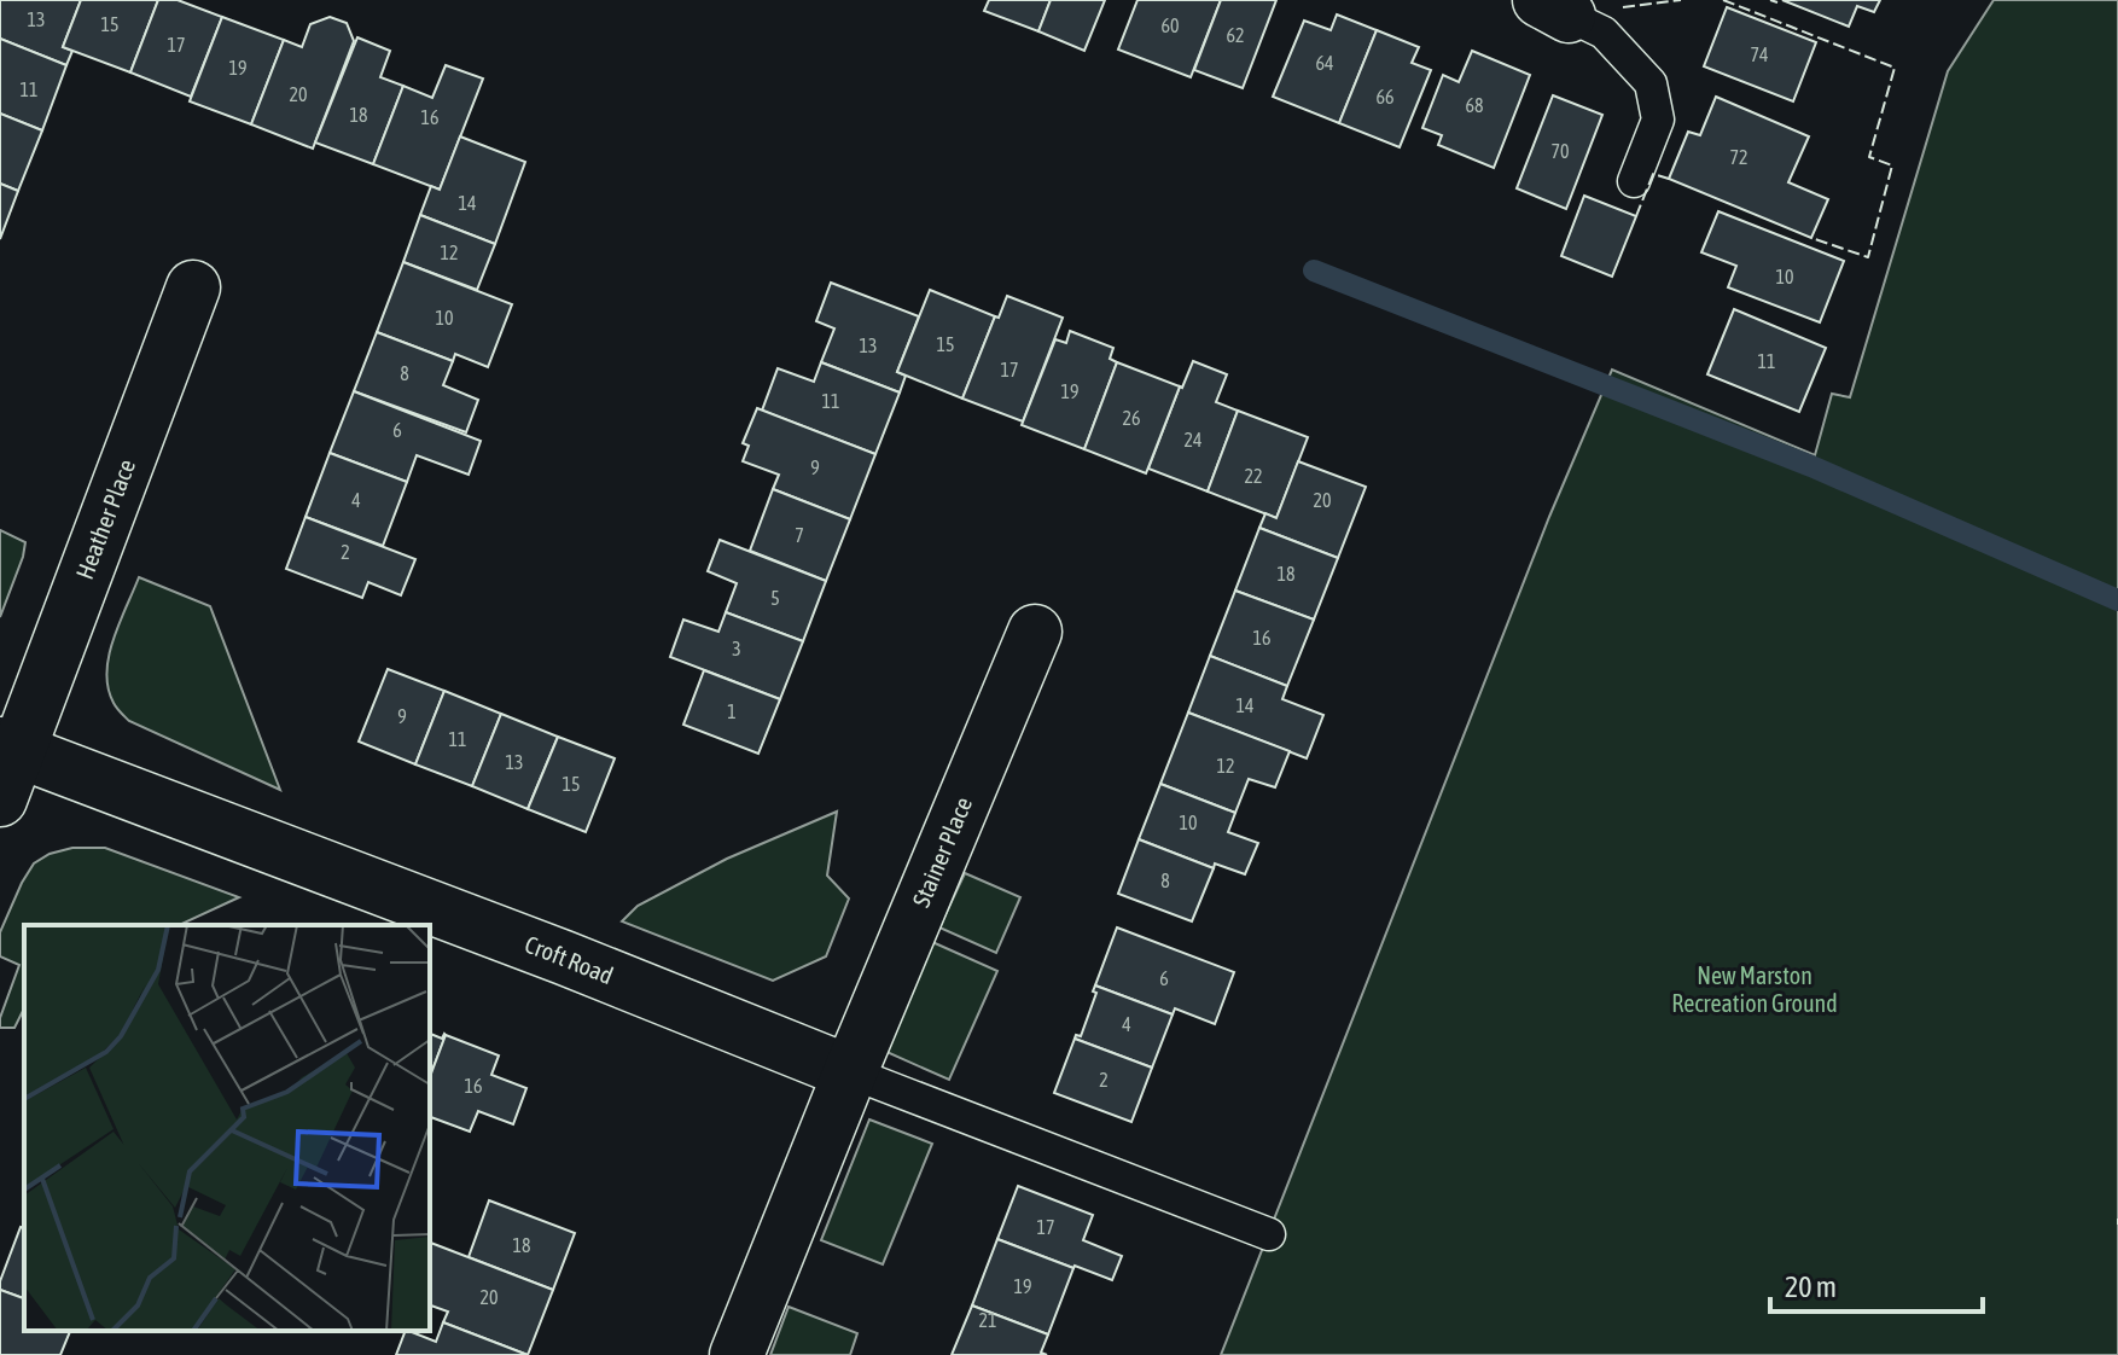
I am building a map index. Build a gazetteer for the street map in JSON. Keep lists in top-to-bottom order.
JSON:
{
  "streets": {
    "street": ["Heather Place", "Stainer Place", "Croft Road"]
  },
  "crossings": [
    ["Heather Place", "Croft Road"],
    ["Stainer Place", "Croft Road"]
  ],
  "parks": ["New Marston Recreation Ground"],
  "house_numbers": [
    "13",
    "15",
    "60",
    "62",
    "17",
    "74",
    "64",
    "19",
    "11",
    "20",
    "66",
    "68",
    "18",
    "16",
    "70",
    "72",
    "14",
    "12",
    "10",
    "10",
    "15",
    "13",
    "11",
    "17",
    "8",
    "19",
    "11",
    "26",
    "6",
    "24",
    "9",
    "22",
    "4",
    "20",
    "7",
    "2",
    "18",
    "5",
    "16",
    "3",
    "14",
    "1",
    "9",
    "11",
    "13",
    "12",
    "15",
    "10",
    "8",
    "6",
    "4",
    "2",
    "16",
    "17",
    "18",
    "19",
    "20",
    "21"
  ],
  "scale_bar": "20 m"
}
